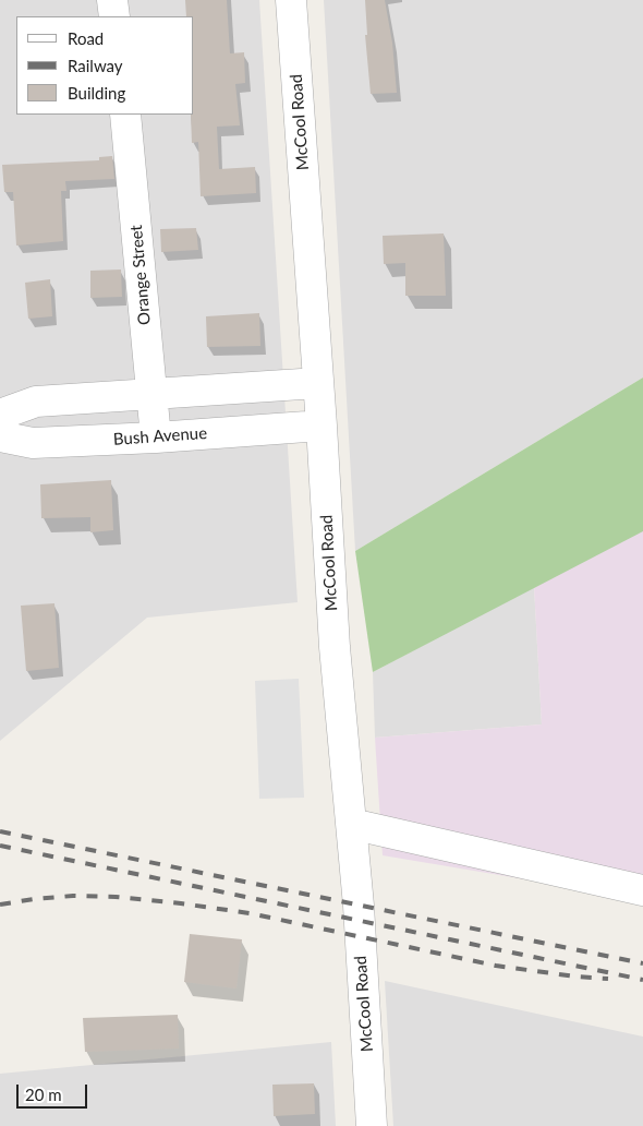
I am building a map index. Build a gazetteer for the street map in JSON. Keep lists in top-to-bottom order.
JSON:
{
  "streets": {
    "street": ["McCool Road", "Orange Street", "Bush Avenue"]
  },
  "crossings": [
    ["McCool Road", "Bush Avenue"],
    ["Orange Street", "Bush Avenue"]
  ],
  "legend": ["Road", "Railway", "Building"],
  "scale_bar": "20 m"
}
